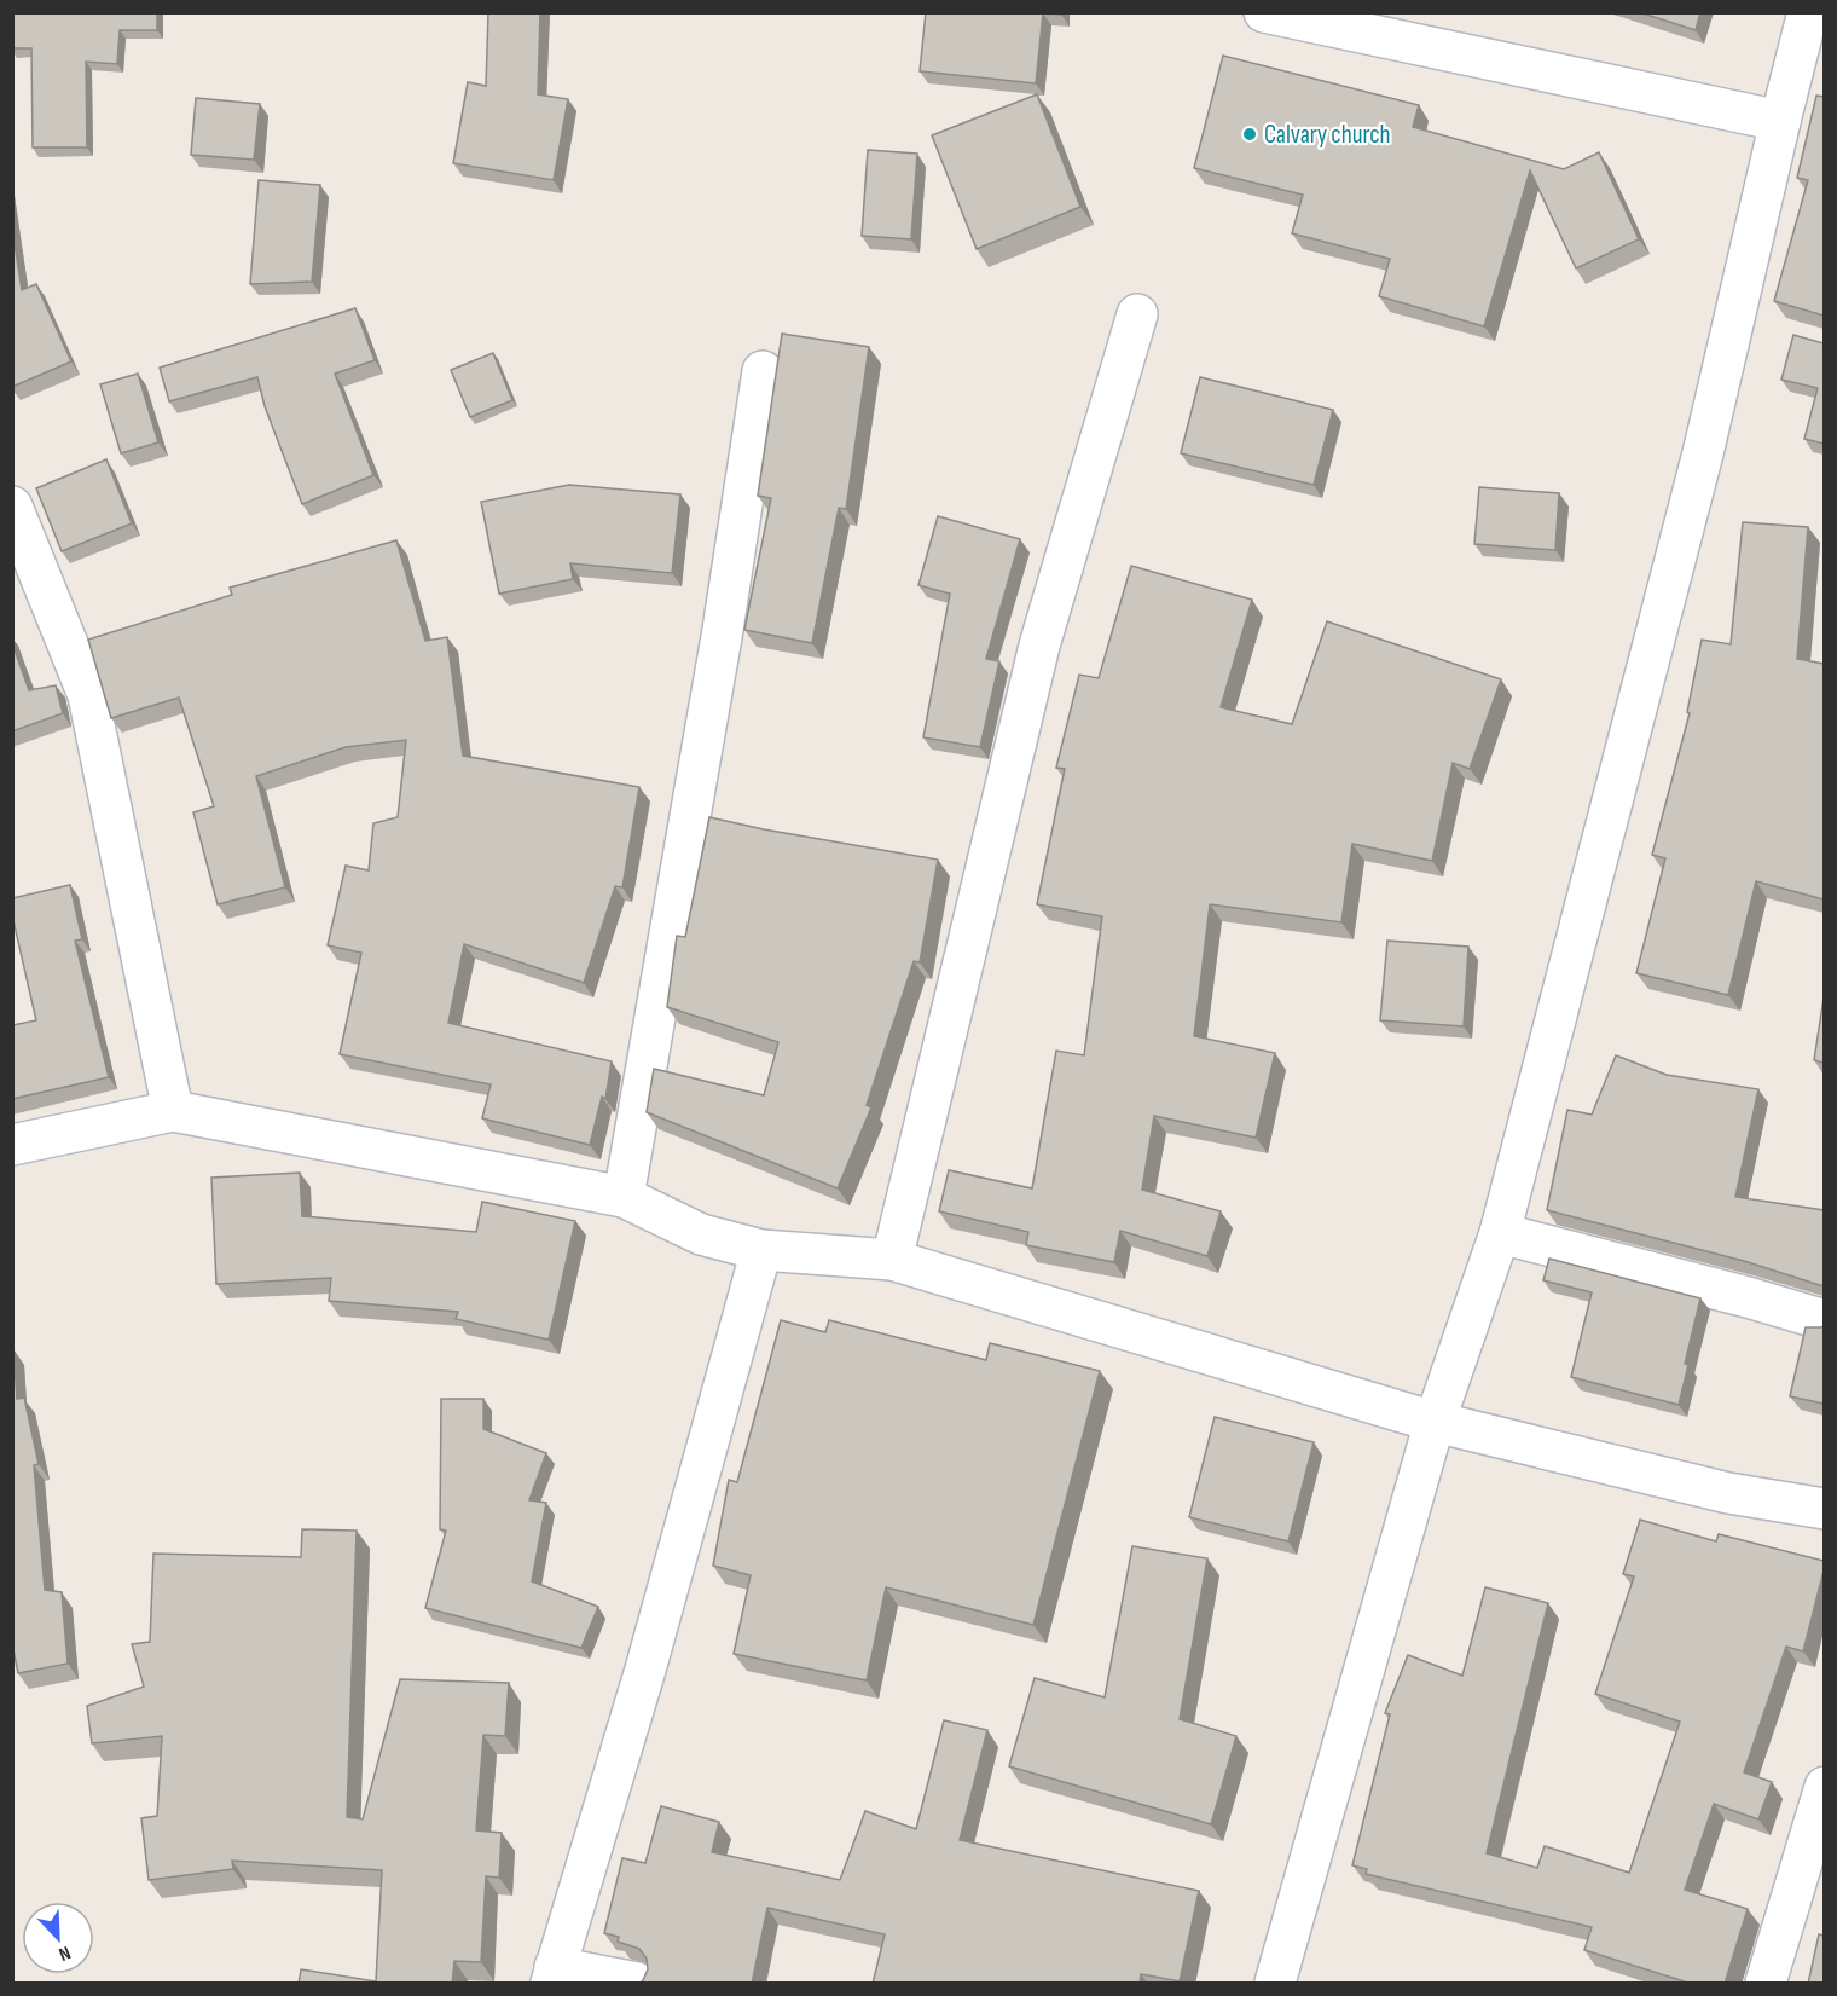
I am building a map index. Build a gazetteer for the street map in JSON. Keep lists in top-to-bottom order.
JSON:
{
  "places": ["Calvary church"],
  "north": "bottom right"
}
